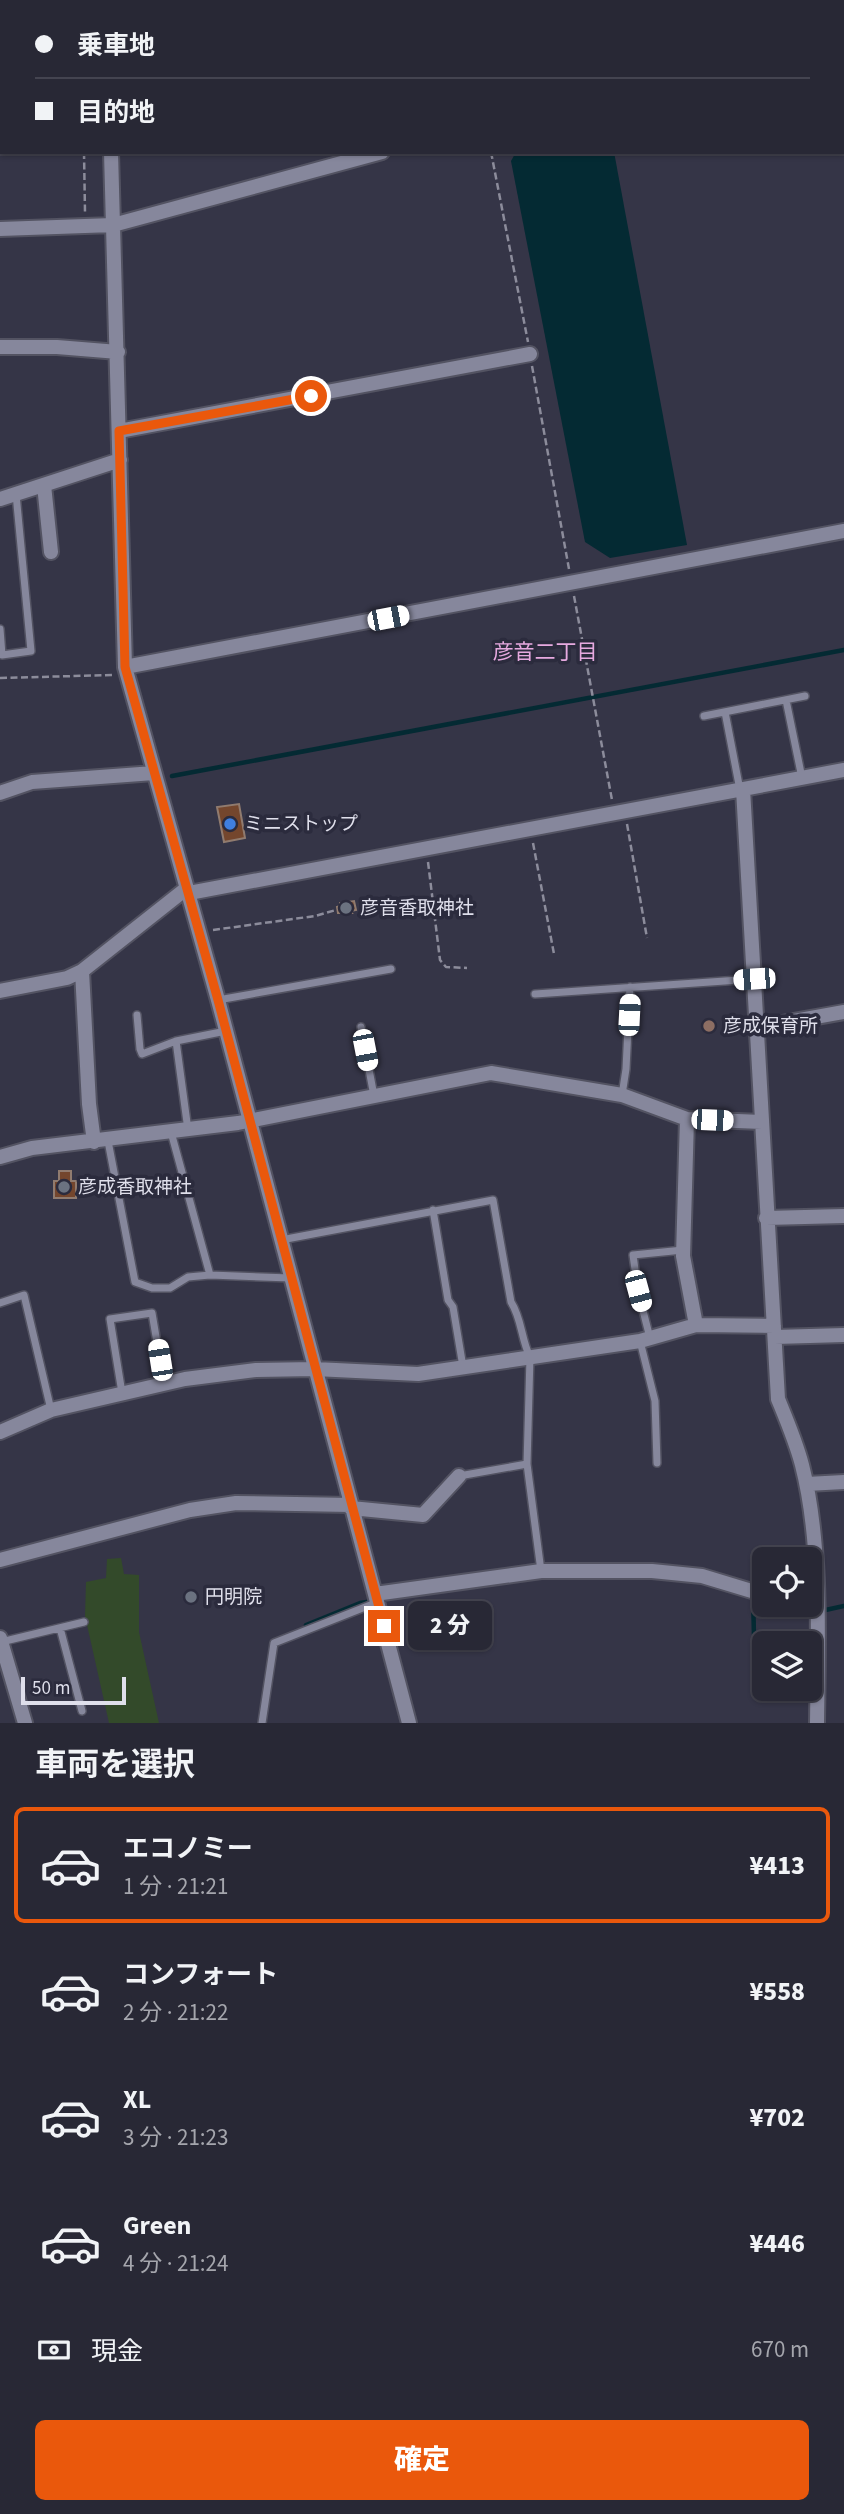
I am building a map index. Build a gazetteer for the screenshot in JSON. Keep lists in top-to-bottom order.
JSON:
{
  "districts": ["彦音二丁目"],
  "places": [
    "ミニストップ",
    "彦音香取神社",
    "彦成保育所",
    "彦成香取神社",
    "円明院"
  ],
  "scale_bar": "50 m",
  "page": {
    "banner": ["乗車地", "目的地"],
    "bubble": "2 分",
    "scale": "50 m",
    "heading": "車両を選択",
    "list": [
      {
        "name": "エコノミー",
        "note": "1 分 · 21:21",
        "value": "¥413"
      },
      {
        "name": "コンフォート",
        "note": "2 分 · 21:22",
        "value": "¥558"
      },
      {
        "name": "XL",
        "note": "3 分 · 21:23",
        "value": "¥702"
      },
      {
        "name": "Green",
        "note": "4 分 · 21:24",
        "value": "¥446"
      }
    ],
    "pay": ["現金", "670 m"],
    "buttons": "確定"
  }
}
